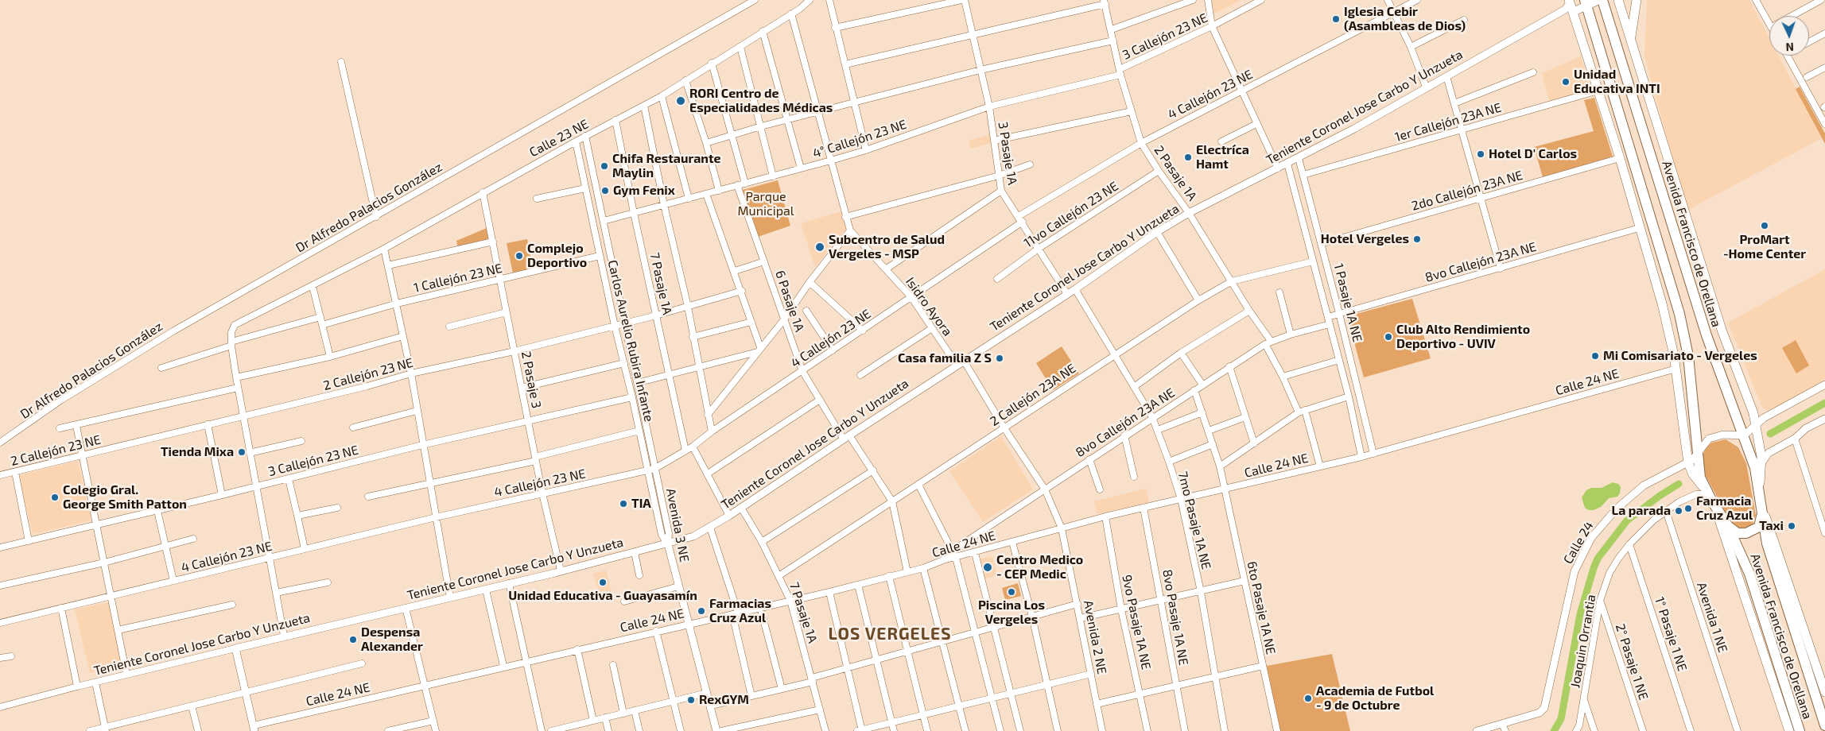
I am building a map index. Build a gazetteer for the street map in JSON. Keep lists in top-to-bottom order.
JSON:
{
  "streets": {
    "highway": ["Avenida Francisco de Orellana"],
    "street": [
      "3 Callejón 23 NE",
      "4 Callejón 23 NE",
      "Teniente Coronel Jose Carbo Y Unzueta",
      "1er Callejón 23A NE",
      "Calle 23 NE",
      "4° Callejón 23 NE",
      "3 Pasaje 1A",
      "2 Pasaje 1A",
      "2do Callejón 23A NE",
      "Dr Alfredo Palacios González",
      "11vo Callejón 23 NE",
      "8vo Callejón 23A NE",
      "1 Callejón 23 NE",
      "7 Pasaje 1A",
      "6 Pasaje 1A",
      "1 Pasaje 1A NE",
      "Isidro Ayora",
      "Carlos Aurelio Rubira Infante",
      "2 Callejón 23 NE",
      "2 Pasaje 3",
      "Calle 24 NE",
      "2 Callejón 23A NE",
      "7mo Pasaje 1A NE",
      "Avenida 3 NE",
      "Calle 24",
      "6to Pasaje 1A NE",
      "8vo Pasaje 1A NE",
      "Avenida 1 NE",
      "9vo Pasaje 1A NE",
      "1° Pasaje 1 NE",
      "Avenida 2 NE",
      "Joaquin Orrantia",
      "2° Pasaje 1 NE"
    ]
  },
  "crossings": [
    ["3 Callejón 23 NE", "4° Callejón 23 NE"],
    ["3 Callejón 23 NE", "2 Pasaje 1A"],
    ["3 Callejón 23 NE", "Carlos Aurelio Rubira Infante"],
    ["3 Callejón 23 NE", "2 Pasaje 3"],
    ["4 Callejón 23 NE", "3 Pasaje 1A"],
    ["4 Callejón 23 NE", "2 Pasaje 1A"],
    ["4 Callejón 23 NE", "7 Pasaje 1A"],
    ["4 Callejón 23 NE", "6 Pasaje 1A"],
    ["4 Callejón 23 NE", "Isidro Ayora"],
    ["4 Callejón 23 NE", "Carlos Aurelio Rubira Infante"],
    ["4 Callejón 23 NE", "2 Pasaje 3"],
    ["4 Callejón 23 NE", "Avenida 3 NE"],
    ["Teniente Coronel Jose Carbo Y Unzueta", "3 Pasaje 1A"],
    ["Teniente Coronel Jose Carbo Y Unzueta", "2 Pasaje 1A"],
    ["Teniente Coronel Jose Carbo Y Unzueta", "Avenida Francisco de Orellana"],
    ["Teniente Coronel Jose Carbo Y Unzueta", "7 Pasaje 1A"],
    ["Teniente Coronel Jose Carbo Y Unzueta", "6 Pasaje 1A"],
    ["Teniente Coronel Jose Carbo Y Unzueta", "1 Pasaje 1A NE"],
    ["Teniente Coronel Jose Carbo Y Unzueta", "Isidro Ayora"],
    ["Teniente Coronel Jose Carbo Y Unzueta", "2 Pasaje 3"],
    ["Teniente Coronel Jose Carbo Y Unzueta", "7mo Pasaje 1A NE"],
    ["Teniente Coronel Jose Carbo Y Unzueta", "Avenida 3 NE"],
    ["Teniente Coronel Jose Carbo Y Unzueta", "Avenida 2 NE"],
    ["1er Callejón 23A NE", "Avenida Francisco de Orellana"],
    ["1er Callejón 23A NE", "1 Pasaje 1A NE"],
    ["Calle 23 NE", "7 Pasaje 1A"],
    ["Calle 23 NE", "Isidro Ayora"],
    ["Calle 23 NE", "Carlos Aurelio Rubira Infante"],
    ["Calle 23 NE", "2 Pasaje 3"],
    ["4° Callejón 23 NE", "3 Pasaje 1A"],
    ["4° Callejón 23 NE", "2 Pasaje 1A"],
    ["4° Callejón 23 NE", "7 Pasaje 1A"],
    ["4° Callejón 23 NE", "6 Pasaje 1A"],
    ["4° Callejón 23 NE", "Isidro Ayora"],
    ["4° Callejón 23 NE", "Carlos Aurelio Rubira Infante"],
    ["3 Pasaje 1A", "11vo Callejón 23 NE"],
    ["2 Pasaje 1A", "11vo Callejón 23 NE"],
    ["2 Pasaje 1A", "8vo Callejón 23A NE"],
    ["2 Pasaje 1A", "Calle 24 NE"],
    ["2 Pasaje 1A", "2 Callejón 23A NE"],
    ["2do Callejón 23A NE", "Avenida Francisco de Orellana"],
    ["2do Callejón 23A NE", "1 Pasaje 1A NE"],
    ["Avenida Francisco de Orellana", "8vo Callejón 23A NE"],
    ["Avenida Francisco de Orellana", "Calle 24 NE"],
    ["Avenida Francisco de Orellana", "Calle 24"],
    ["Avenida Francisco de Orellana", "Joaquin Orrantia"],
    ["8vo Callejón 23A NE", "1 Pasaje 1A NE"],
    ["8vo Callejón 23A NE", "Calle 24 NE"],
    ["8vo Callejón 23A NE", "7mo Pasaje 1A NE"],
    ["8vo Callejón 23A NE", "6to Pasaje 1A NE"],
    ["8vo Callejón 23A NE", "Avenida 2 NE"],
    ["1 Callejón 23 NE", "Carlos Aurelio Rubira Infante"],
    ["1 Callejón 23 NE", "2 Pasaje 3"],
    ["7 Pasaje 1A", "2 Callejón 23 NE"],
    ["7 Pasaje 1A", "Calle 24 NE"],
    ["7 Pasaje 1A", "2 Callejón 23A NE"],
    ["6 Pasaje 1A", "Calle 24 NE"],
    ["6 Pasaje 1A", "2 Callejón 23A NE"],
    ["1 Pasaje 1A NE", "Calle 24 NE"],
    ["1 Pasaje 1A NE", "2 Callejón 23A NE"],
    ["Carlos Aurelio Rubira Infante", "2 Callejón 23 NE"],
    ["Carlos Aurelio Rubira Infante", "Avenida 3 NE"],
    ["2 Callejón 23 NE", "2 Pasaje 3"],
    ["Calle 24 NE", "7mo Pasaje 1A NE"],
    ["Calle 24 NE", "6to Pasaje 1A NE"],
    ["Calle 24 NE", "8vo Pasaje 1A NE"],
    ["Calle 24 NE", "9vo Pasaje 1A NE"],
    ["Calle 24 NE", "Avenida 2 NE"],
    ["2 Callejón 23A NE", "7mo Pasaje 1A NE"],
    ["2 Callejón 23A NE", "Avenida 2 NE"],
    ["Avenida 1 NE", "Joaquin Orrantia"],
    ["1° Pasaje 1 NE", "Joaquin Orrantia"],
    ["Joaquin Orrantia", "2° Pasaje 1 NE"]
  ],
  "districts": ["LOS VERGELES"],
  "parks": ["Parque Municipal"],
  "places": [
    "Iglesia Cebir (Asambleas de Dios)",
    "Unidad Educativa INTI",
    "RORI Centro de Especialidades Médicas",
    "Hotel D' Carlos",
    "Electríca Hamt",
    "Chifa Restaurante Maylin",
    "Gym Fenix",
    "ProMart -Home Center",
    "Hotel Vergeles",
    "Subcentro de Salud Vergeles - MSP",
    "Complejo Deportivo",
    "Club Alto Rendimiento Deportivo - UVIV",
    "Mi Comisariato - Vergeles",
    "Casa familia Z S",
    "Tienda Mixa",
    "Colegio Gral. George Smith Patton",
    "TIA",
    "Farmacia Cruz Azul",
    "La parada",
    "Taxi",
    "Centro Medico - CEP Medic",
    "Unidad Educativa - Guayasamín",
    "Piscina Los Vergeles",
    "Farmacias Cruz Azul",
    "Despensa Alexander",
    "Academia de Futbol - 9 de Octubre",
    "RexGYM"
  ],
  "north": "bottom"
}
